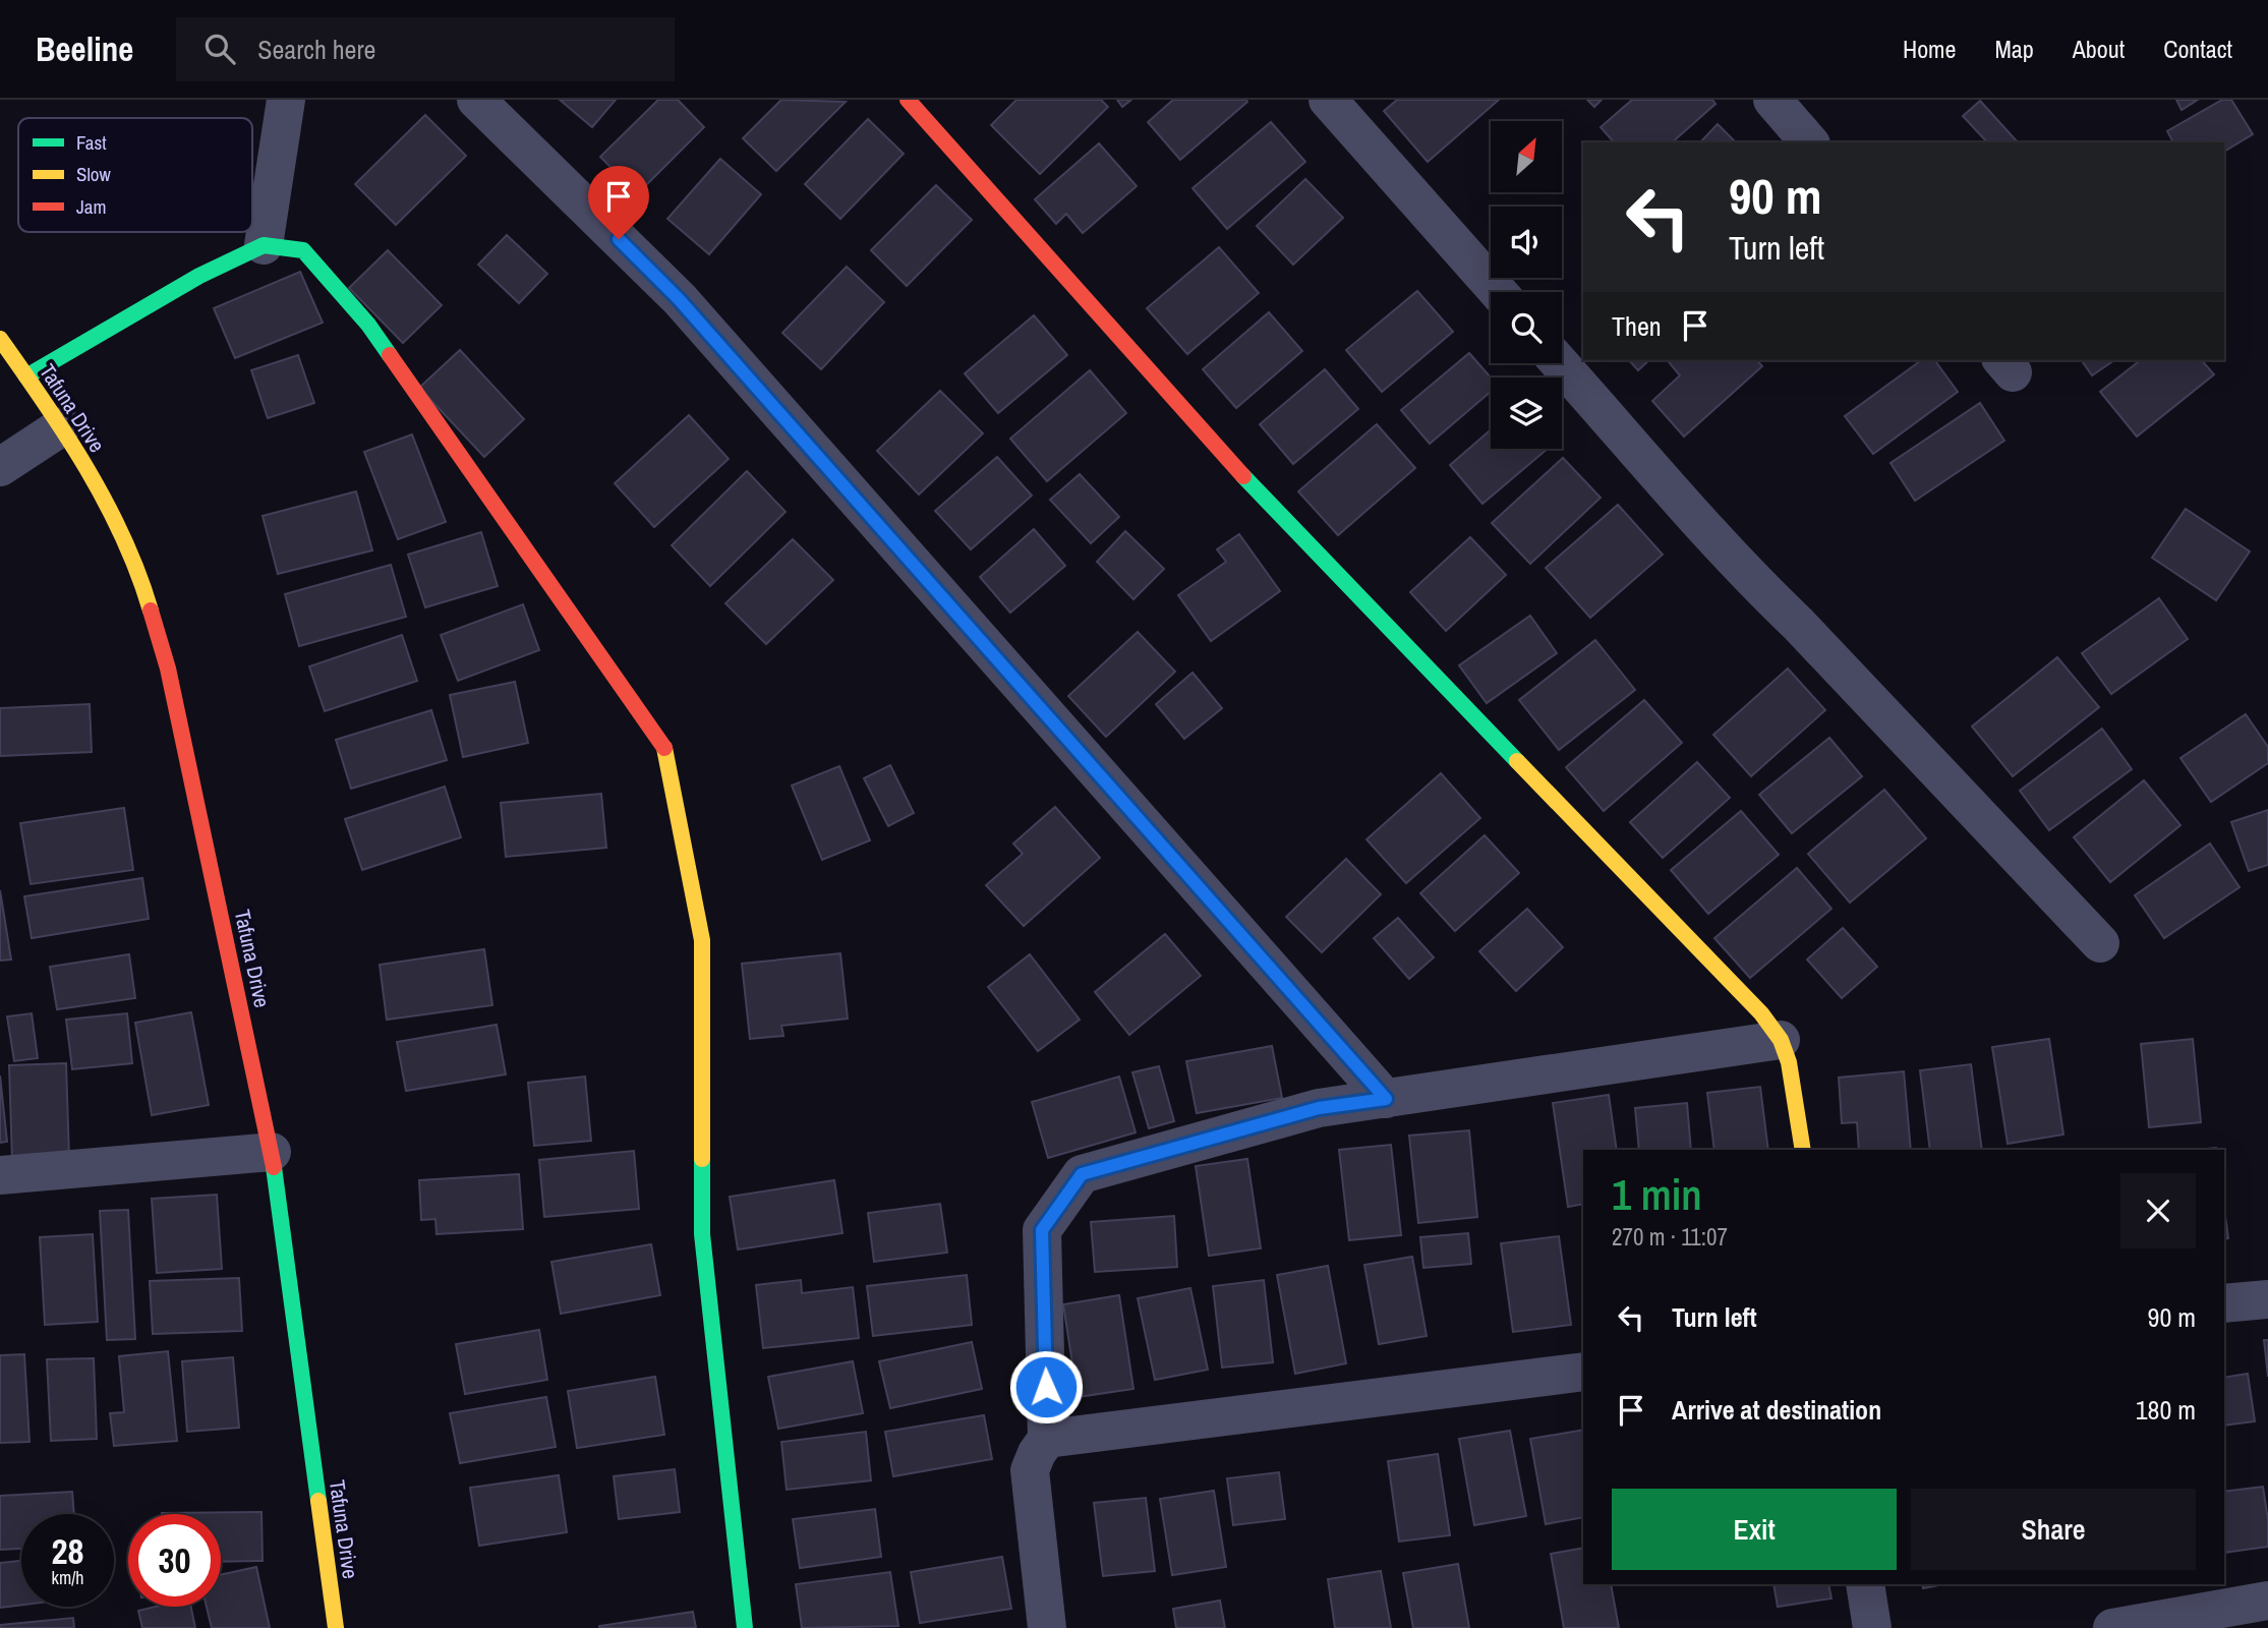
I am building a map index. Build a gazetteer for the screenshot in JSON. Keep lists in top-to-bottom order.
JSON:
{
  "streets": {
    "street": ["Tafuna Drive"]
  },
  "legend": ["Fast", "Slow", "Jam"],
  "north": "top right",
  "page": {
    "header": "Beeline",
    "search": "Search here",
    "nav": [
      "Home",
      "Map",
      "About",
      "Contact"
    ],
    "turn": ["90 m", "Turn left"],
    "then": "Then",
    "heading": ["1 min", "270 m · 11:07"],
    "list": [
      {
        "name": "Turn left",
        "value": "90 m"
      },
      {
        "name": "Arrive at destination",
        "value": "180 m"
      }
    ],
    "buttons": ["Exit", "Share"],
    "speed": "28 km/h",
    "limit": "30"
  }
}
